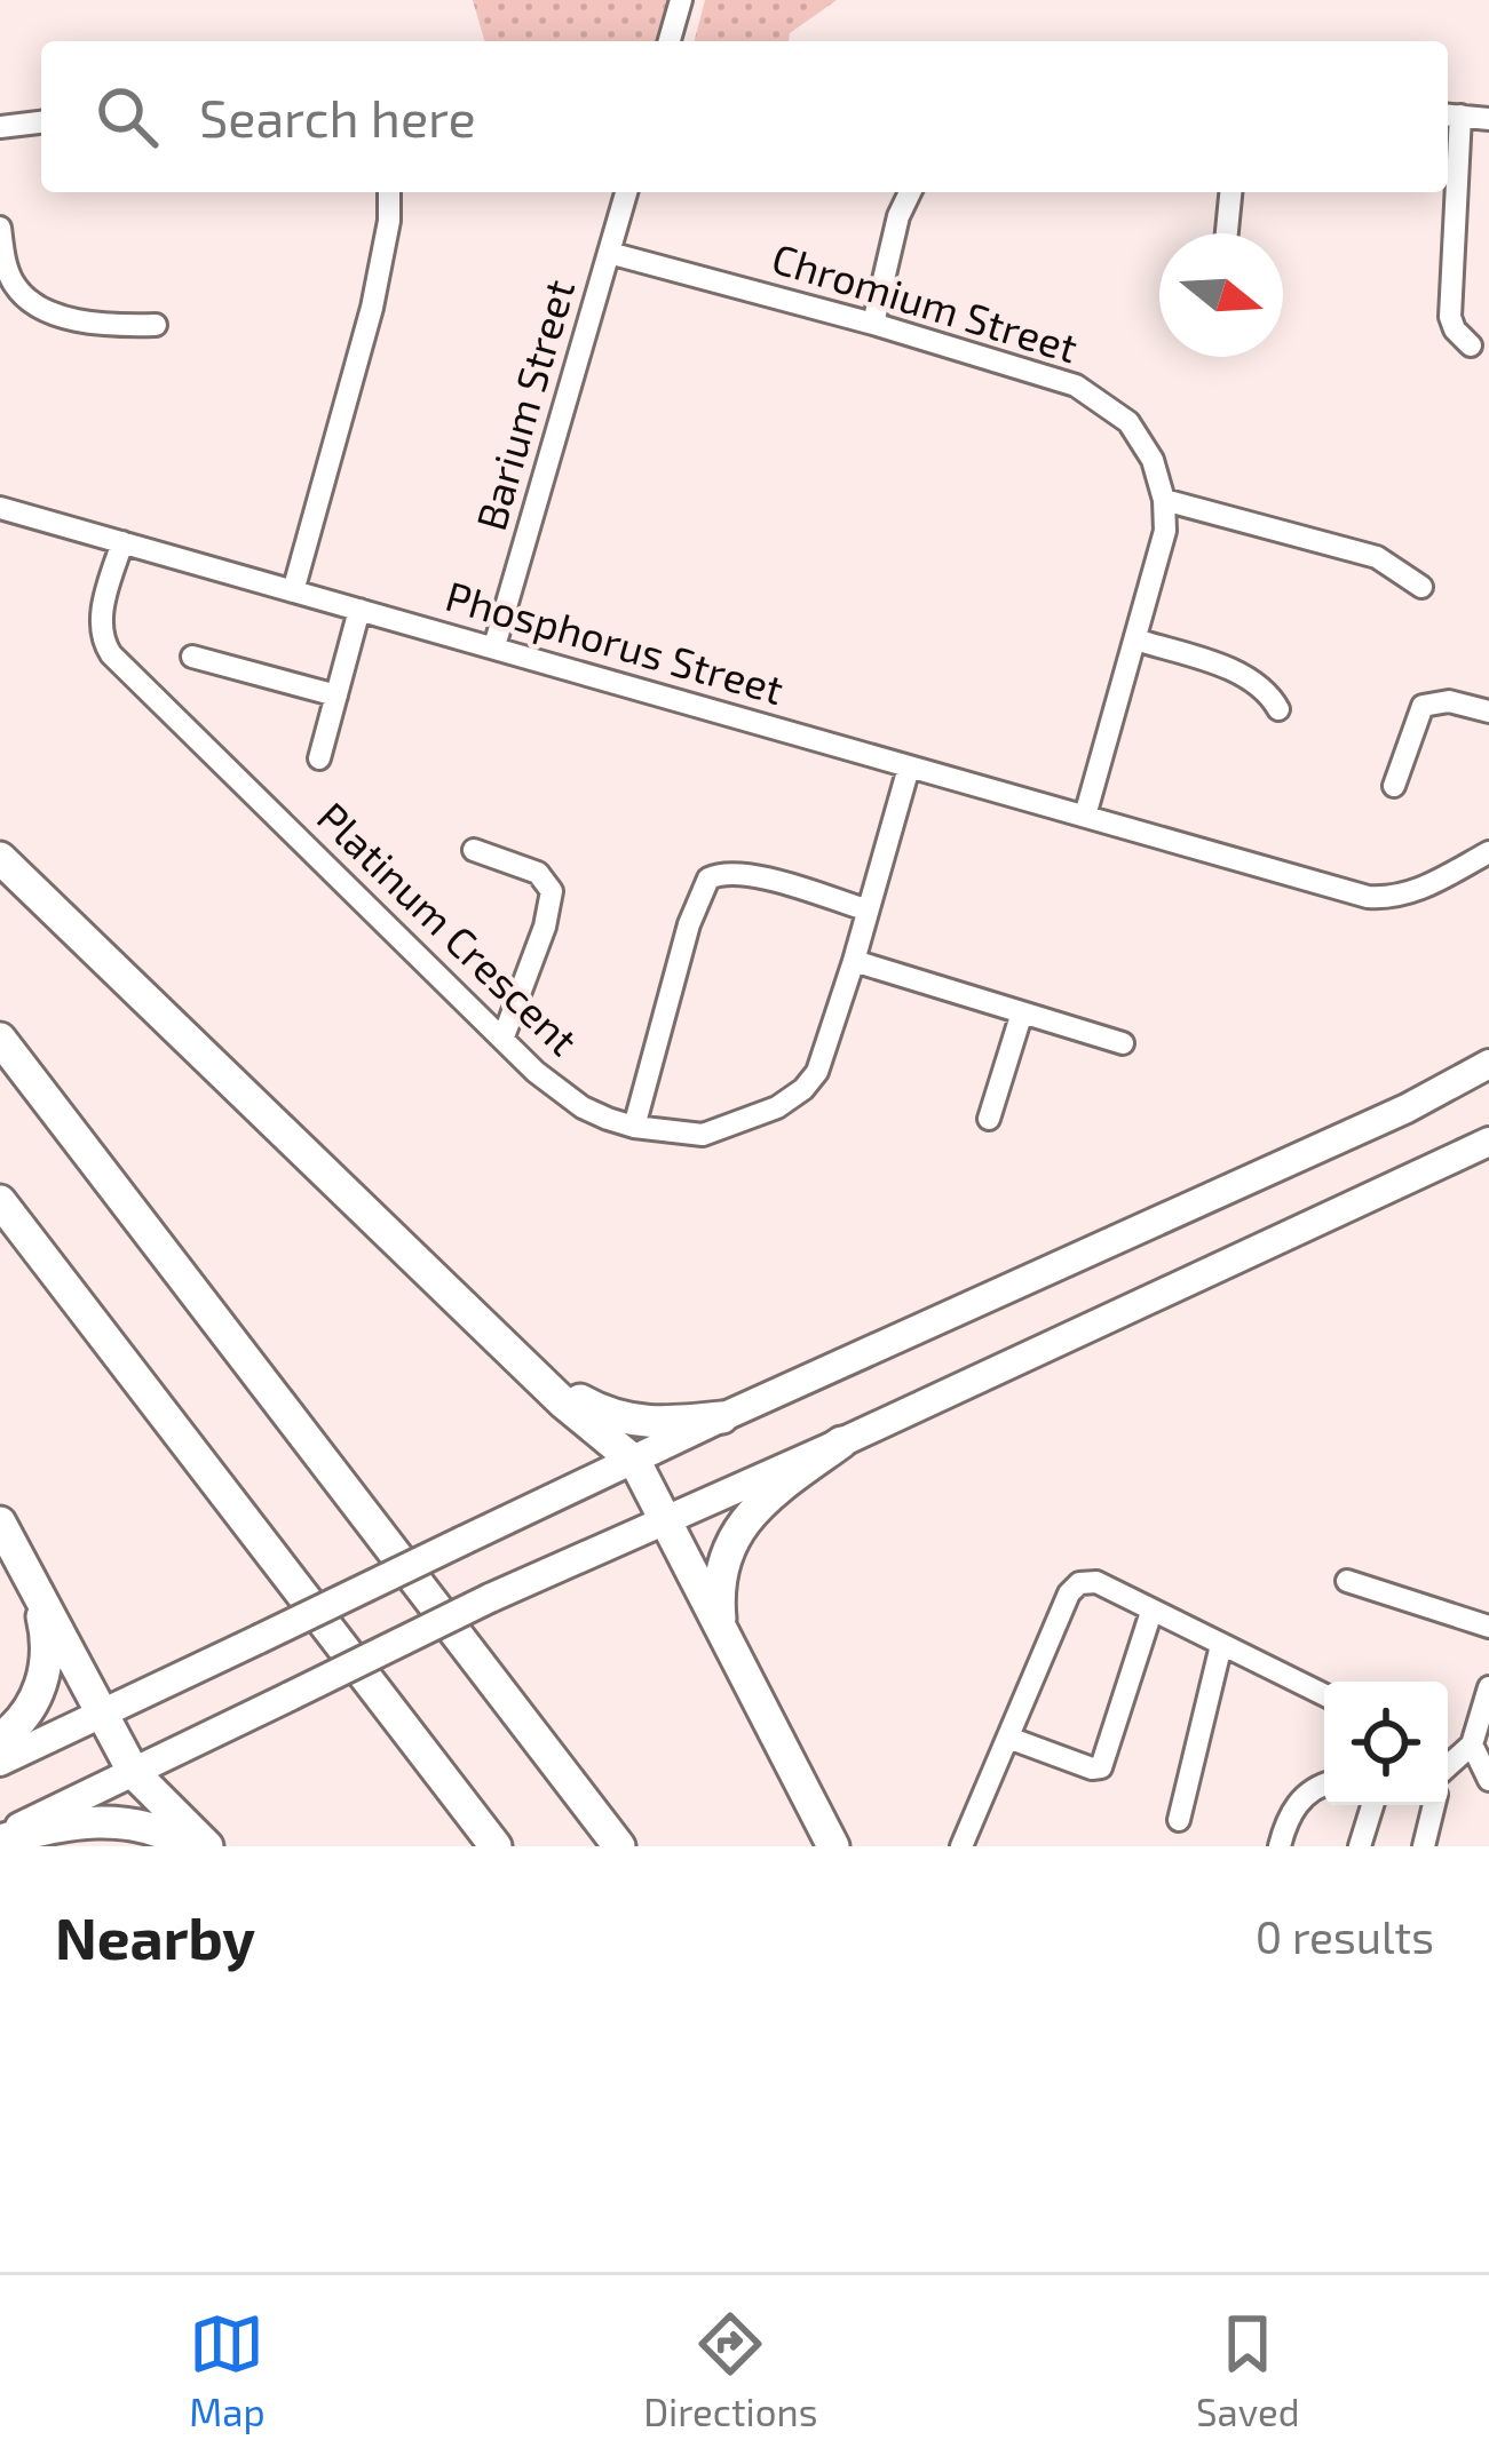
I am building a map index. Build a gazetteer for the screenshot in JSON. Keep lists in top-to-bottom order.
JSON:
{
  "streets": {
    "street": [
      "Chromium Street",
      "Barium Street",
      "Phosphorus Street",
      "Platinum Crescent"
    ]
  },
  "crossings": [
    ["Chromium Street", "Barium Street"],
    ["Barium Street", "Phosphorus Street"],
    ["Phosphorus Street", "Platinum Crescent"]
  ],
  "north": "right",
  "page": {
    "search": "Search here",
    "heading": ["Nearby", "0 results"],
    "nav": ["Map", "Directions", "Saved"]
  }
}
